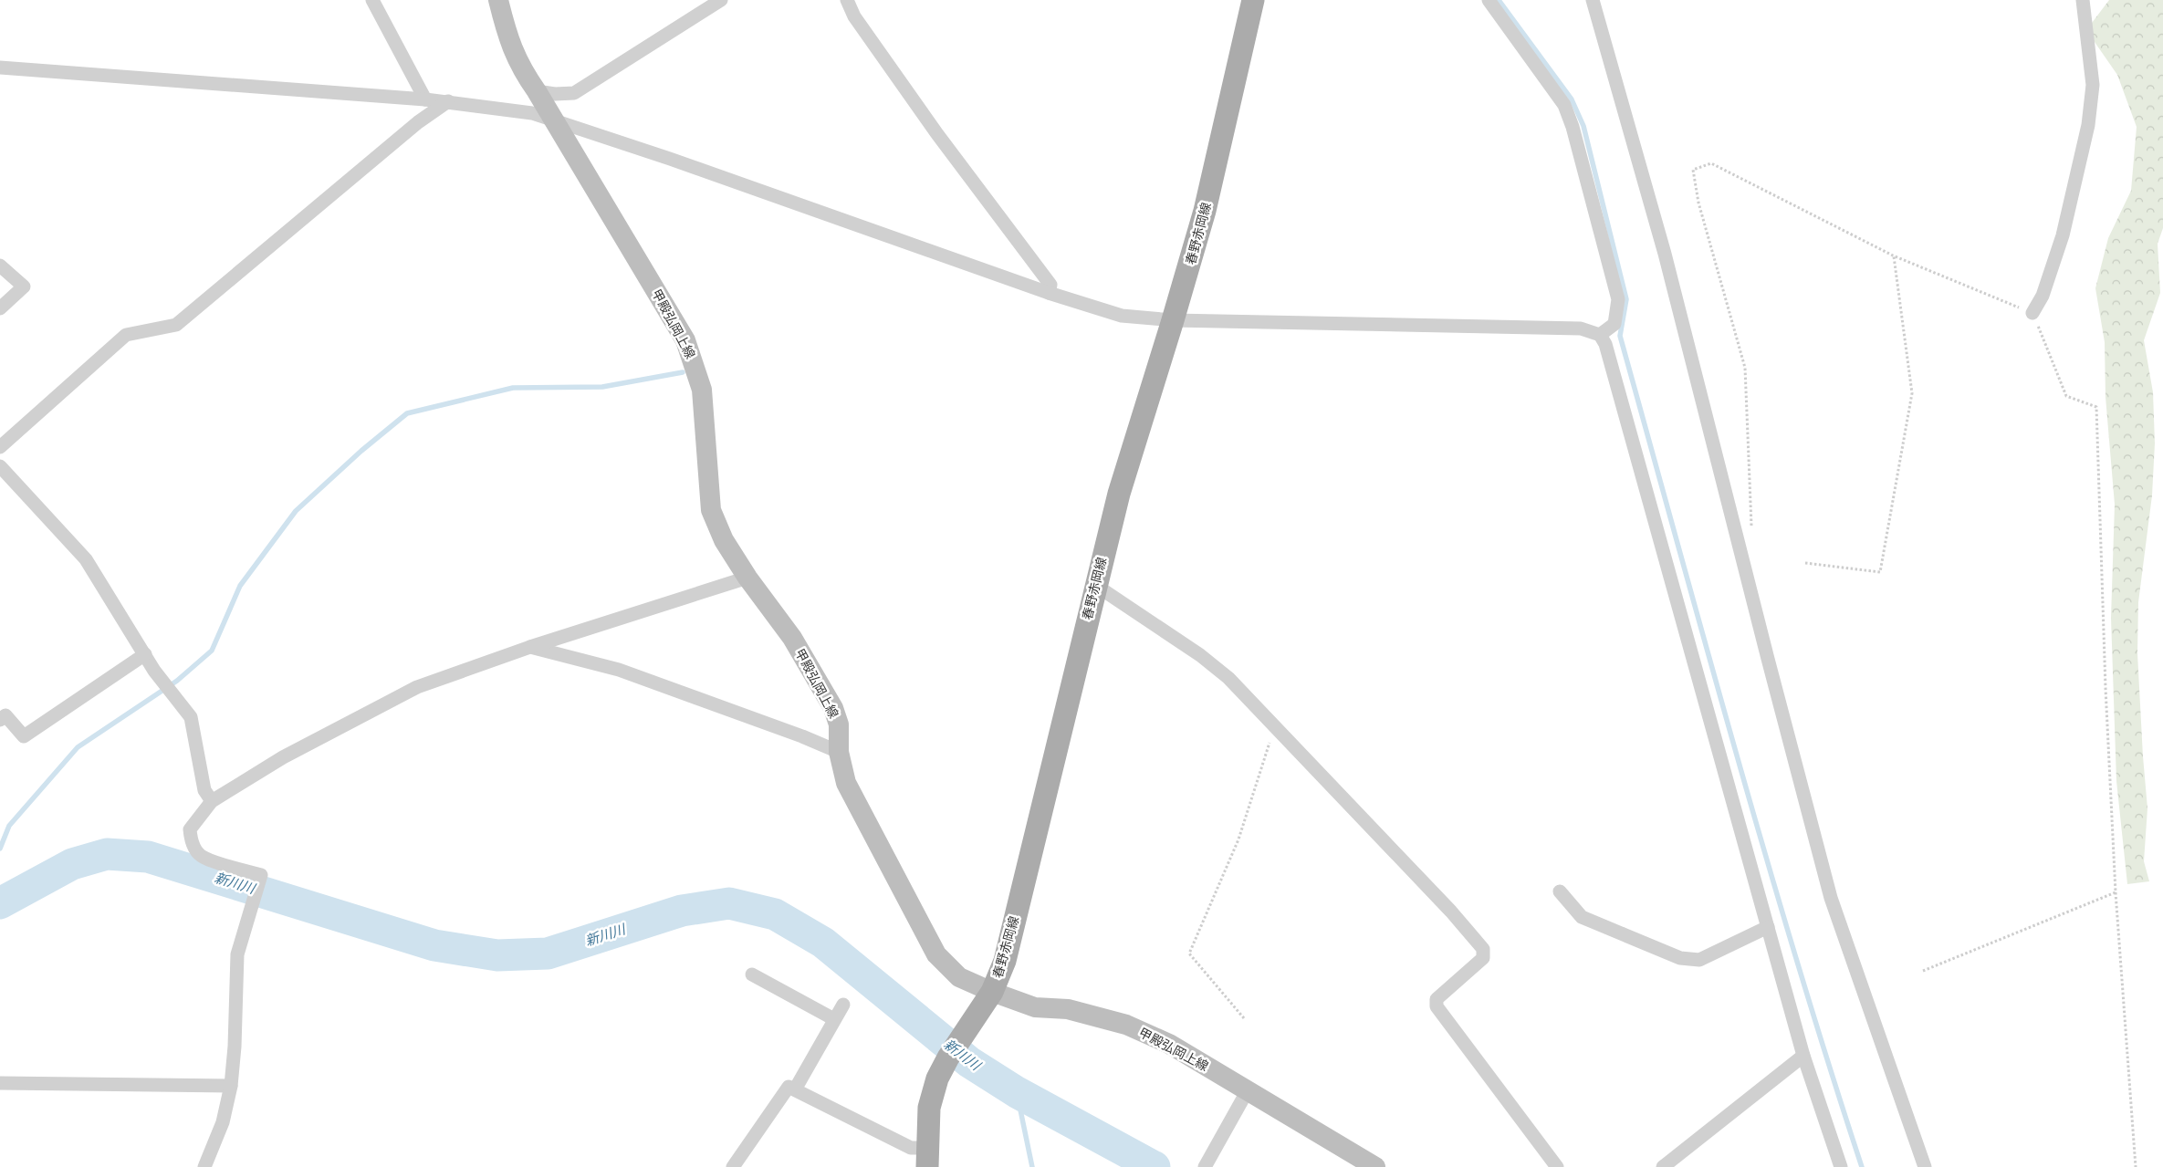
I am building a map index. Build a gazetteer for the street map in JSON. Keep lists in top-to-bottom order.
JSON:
{
  "streets": {
    "main road": ["春野赤岡線", "甲殿弘岡上線"]
  },
  "crossings": [
    ["春野赤岡線", "甲殿弘岡上線"]
  ],
  "water": ["新川川"]
}
